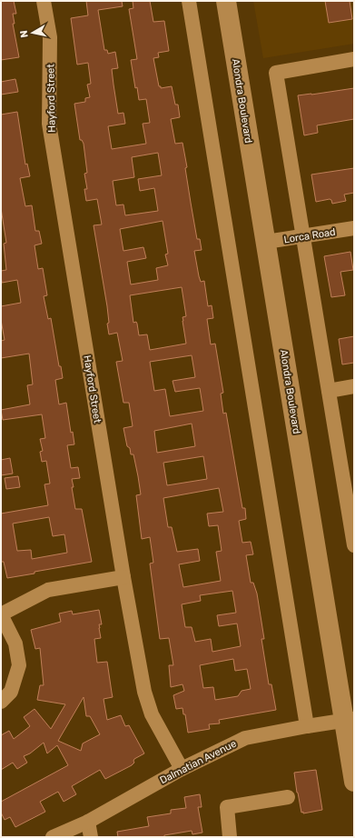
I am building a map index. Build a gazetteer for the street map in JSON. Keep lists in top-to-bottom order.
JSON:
{
  "streets": {
    "main road": ["Alondra Boulevard"],
    "street": ["Hayford Street", "Lorca Road", "Dalmatian Avenue"]
  },
  "crossings": [
    ["Hayford Street", "Dalmatian Avenue"],
    ["Alondra Boulevard", "Lorca Road"],
    ["Alondra Boulevard", "Dalmatian Avenue"]
  ],
  "north": "left"
}
